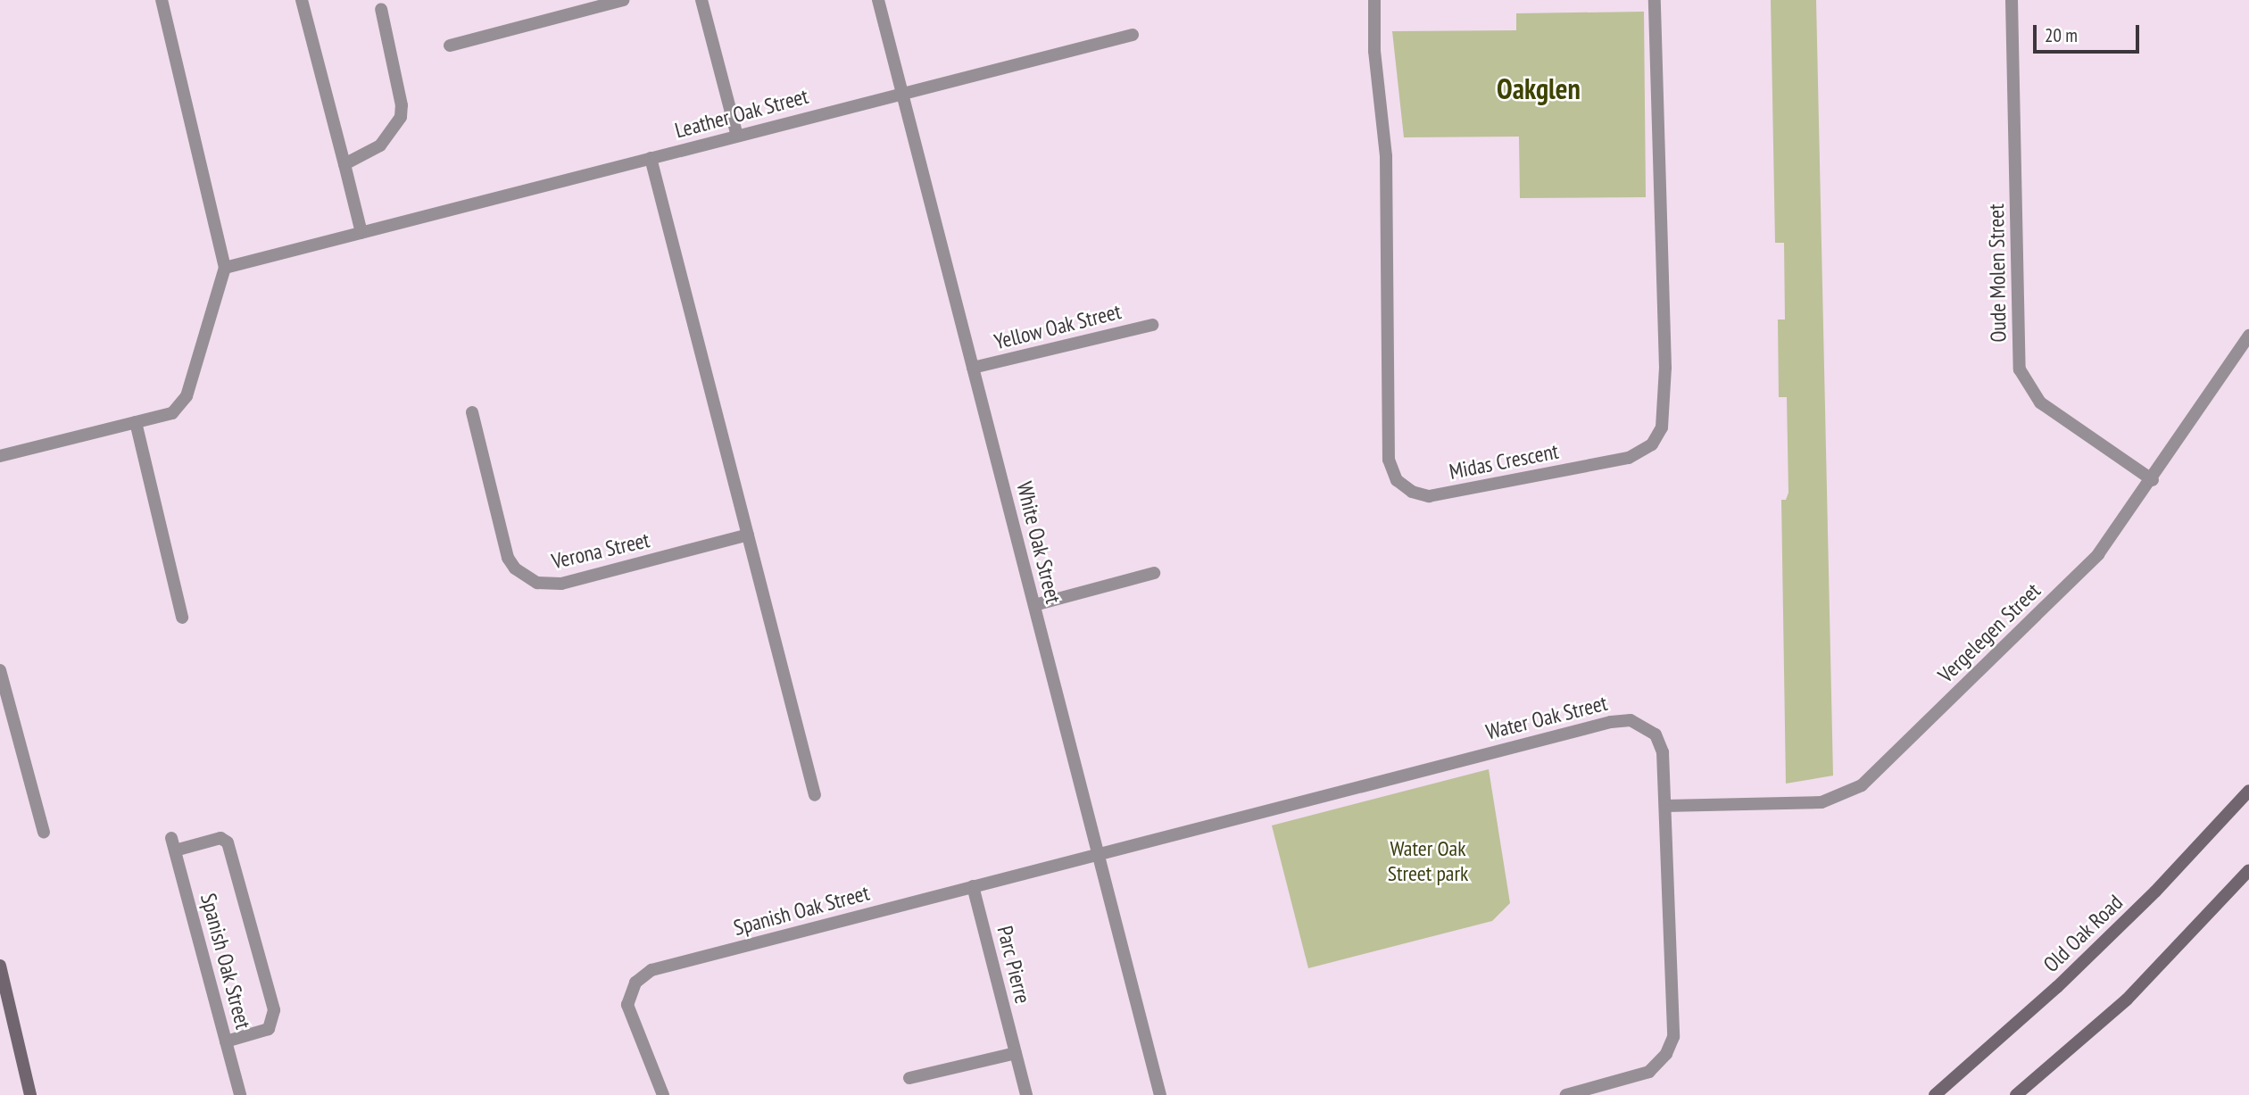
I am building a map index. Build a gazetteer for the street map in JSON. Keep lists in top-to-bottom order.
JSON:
{
  "streets": {
    "main road": ["Old Oak Road"],
    "street": [
      "Leather Oak Street",
      "Oude Molen Street",
      "Yellow Oak Street",
      "Midas Crescent",
      "White Oak Street",
      "Verona Street",
      "Vergelegen Street",
      "Water Oak Street",
      "Spanish Oak Street",
      "Parc Pierre"
    ]
  },
  "crossings": [
    ["Leather Oak Street", "White Oak Street"],
    ["Oude Molen Street", "Vergelegen Street"],
    ["Yellow Oak Street", "White Oak Street"],
    ["White Oak Street", "Water Oak Street"],
    ["White Oak Street", "Spanish Oak Street"],
    ["Vergelegen Street", "Water Oak Street"],
    ["Water Oak Street", "Spanish Oak Street"],
    ["Spanish Oak Street", "Parc Pierre"]
  ],
  "districts": ["Oakglen"],
  "parks": ["Water Oak Street park"],
  "scale_bar": "20 m"
}
